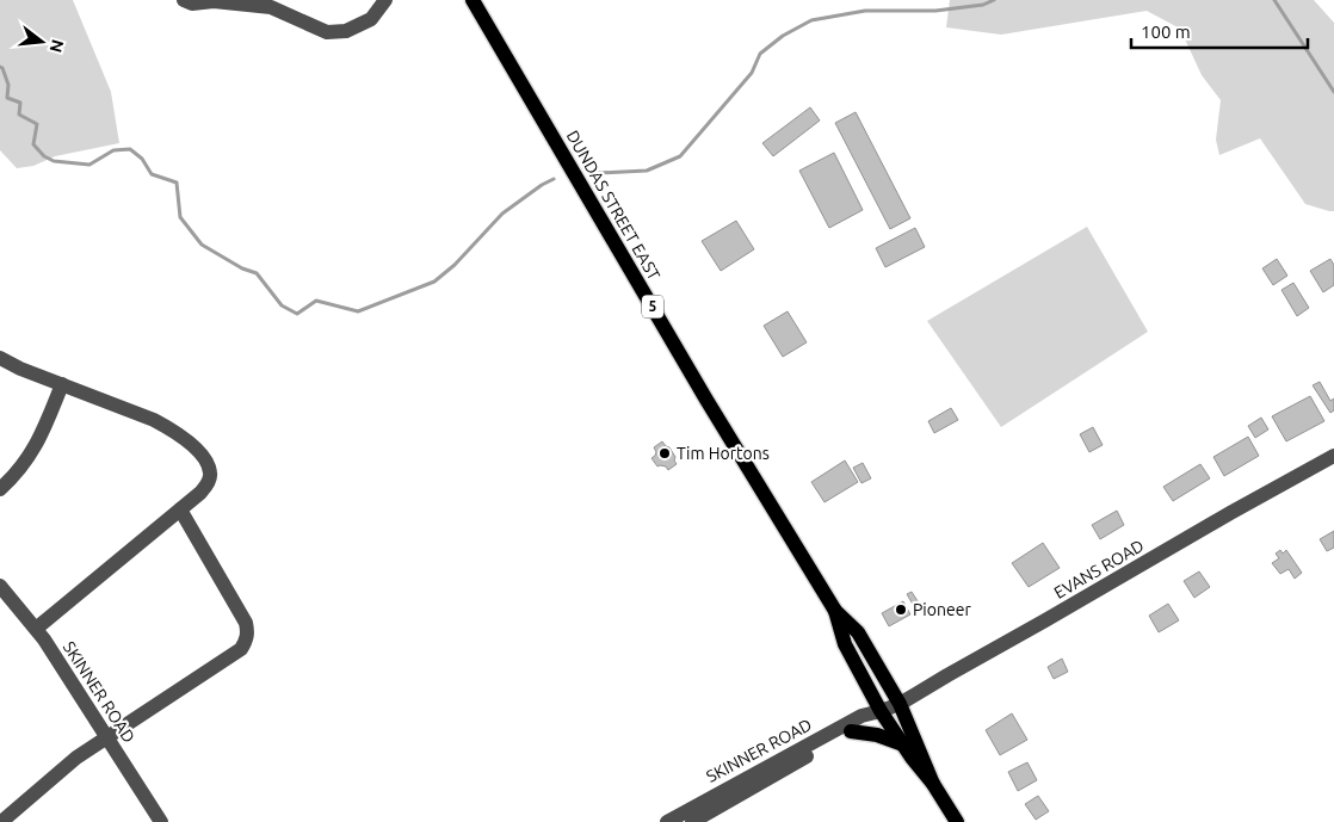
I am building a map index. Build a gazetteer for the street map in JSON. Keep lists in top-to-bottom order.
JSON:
{
  "streets": {
    "main road": ["DUNDAS STREET EAST", "5"],
    "street": ["EVANS ROAD", "SKINNER ROAD"]
  },
  "crossings": [
    ["DUNDAS STREET EAST", "EVANS ROAD"],
    ["DUNDAS STREET EAST", "SKINNER ROAD"],
    ["EVANS ROAD", "SKINNER ROAD"]
  ],
  "places": ["Tim Hortons", "Pioneer"],
  "scale_bar": "100 m",
  "north": "right"
}
